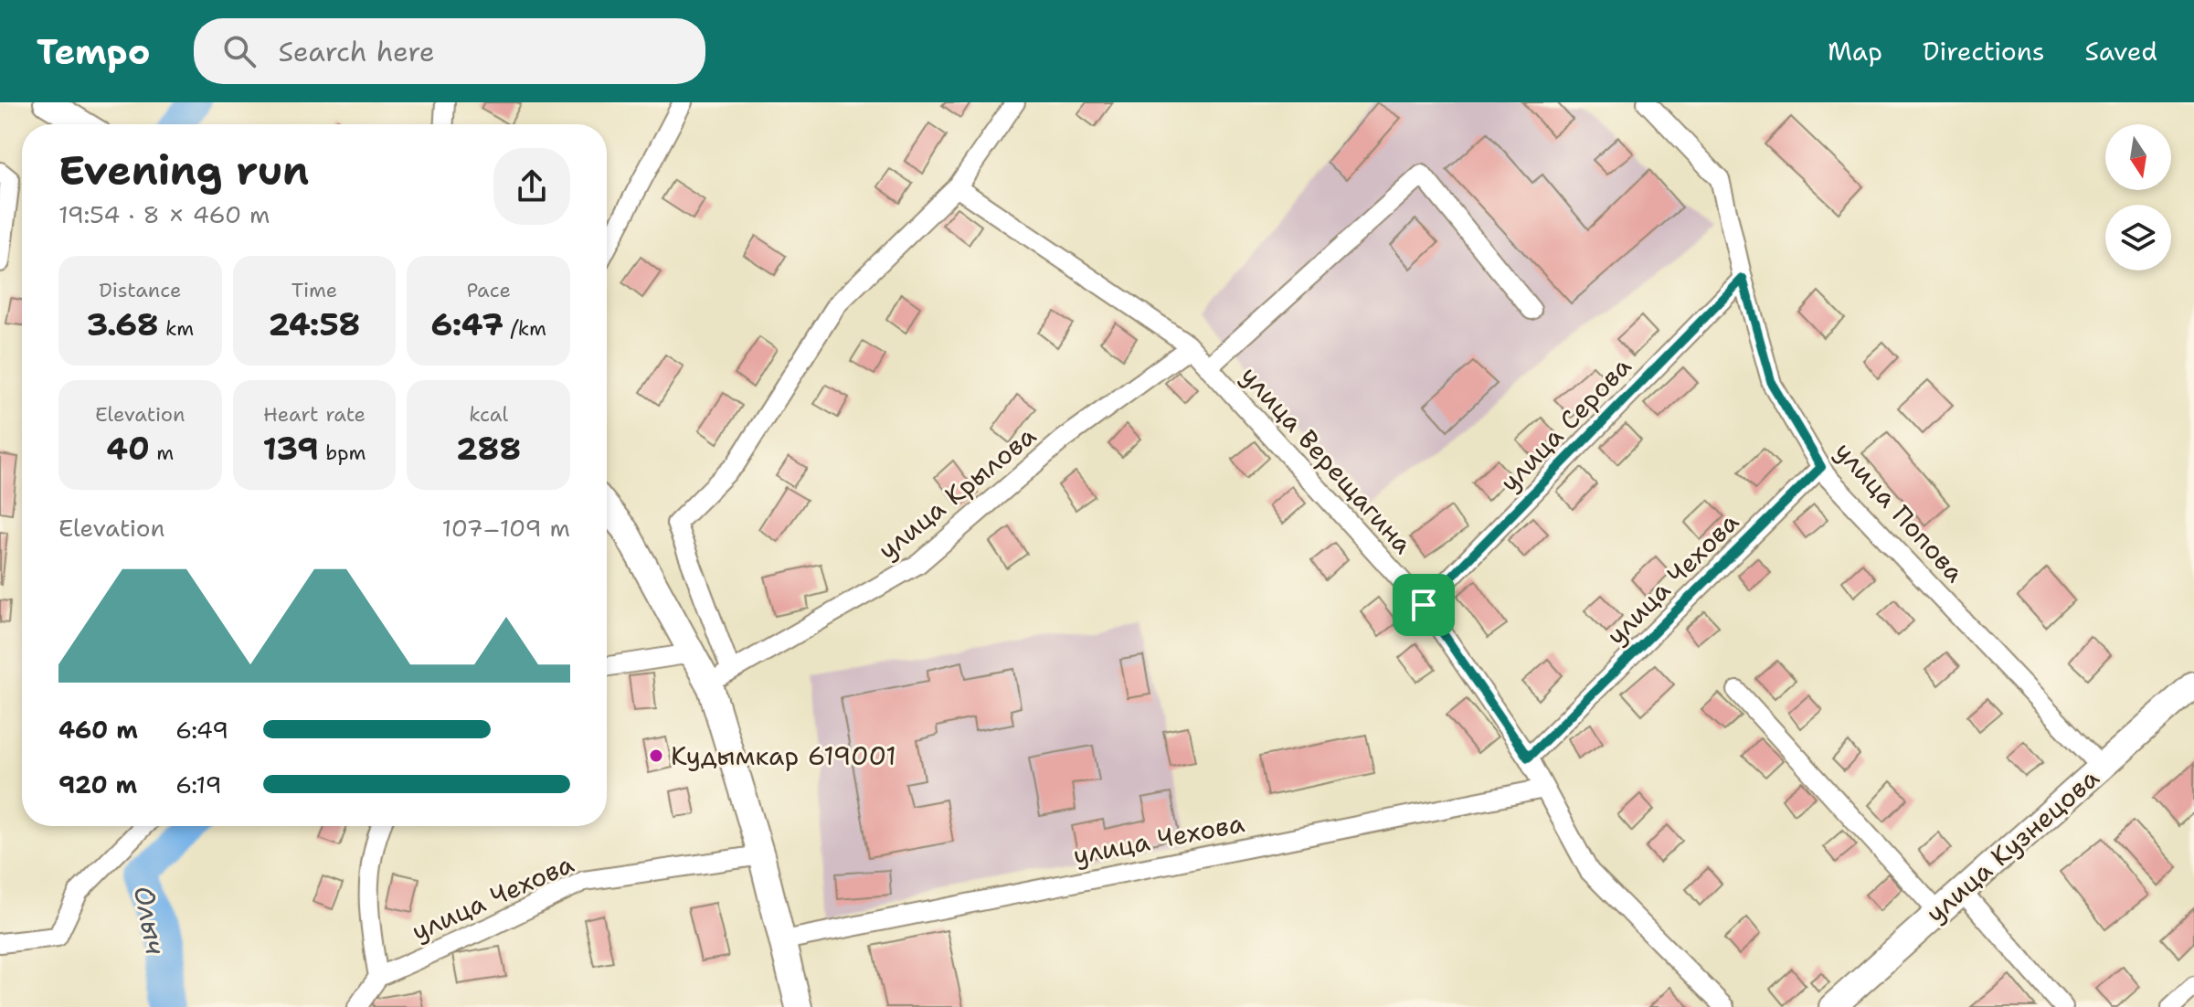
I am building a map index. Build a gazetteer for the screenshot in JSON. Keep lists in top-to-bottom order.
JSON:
{
  "streets": {
    "main road": ["улица Кузнецова"],
    "street": [
      "улица Серова",
      "улица Верещагина",
      "улица Крылова",
      "улица Попова",
      "улица Чехова"
    ]
  },
  "crossings": [
    ["улица Серова", "улица Верещагина"],
    ["улица Серова", "улица Попова"],
    ["улица Верещагина", "улица Крылова"],
    ["улица Верещагина", "улица Чехова"],
    ["улица Попова", "улица Чехова"],
    ["улица Попова", "улица Кузнецова"]
  ],
  "water": ["Олыч"],
  "places": ["Кудымкар 619001"],
  "north": "bottom",
  "page": {
    "header": "Tempo",
    "search": "Search here",
    "nav": ["Map", "Directions", "Saved"],
    "heading": ["Evening run", "19:54 · 8 × 460 m"],
    "stats": [
      ["Distance", "3.68 km"],
      ["Time", "24:58"],
      ["Pace", "6:47 /km"],
      ["Elevation", "40 m"],
      ["Heart rate", "139 bpm"],
      ["kcal", "288"]
    ],
    "chart": ["Elevation", "107–109 m"],
    "list": [
      {
        "name": "460 m",
        "note": "6:49"
      },
      {
        "name": "920 m",
        "note": "6:19"
      }
    ]
  }
}
